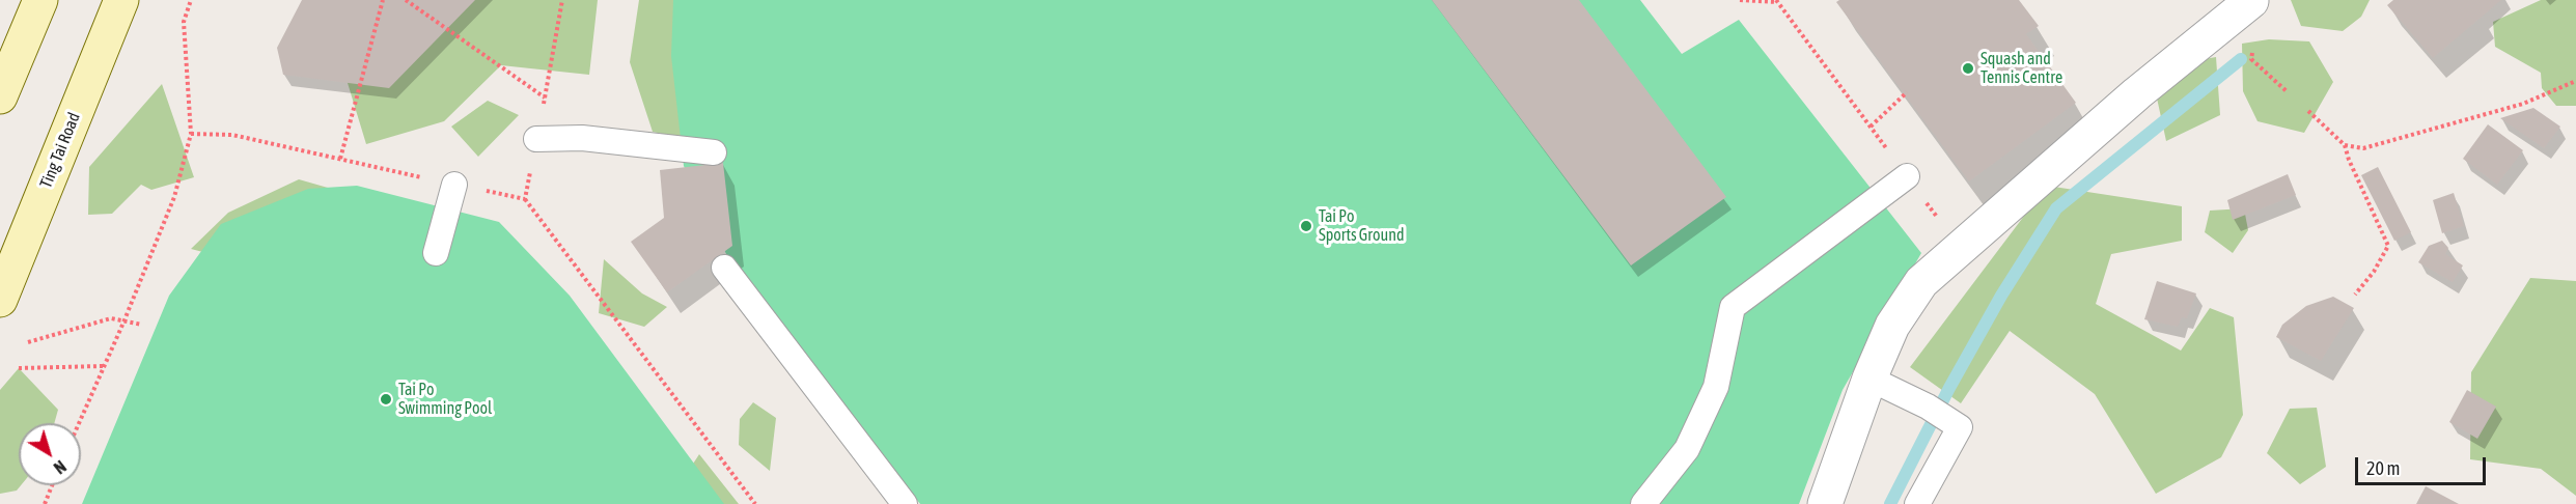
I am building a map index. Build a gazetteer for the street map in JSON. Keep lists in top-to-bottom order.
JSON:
{
  "streets": {
    "main road": ["Ting Tai Road"]
  },
  "places": ["Squash and Tennis Centre", "Tai Po Sports Ground", "Tai Po Swimming Pool"],
  "scale_bar": "20 m",
  "north": "bottom right"
}
